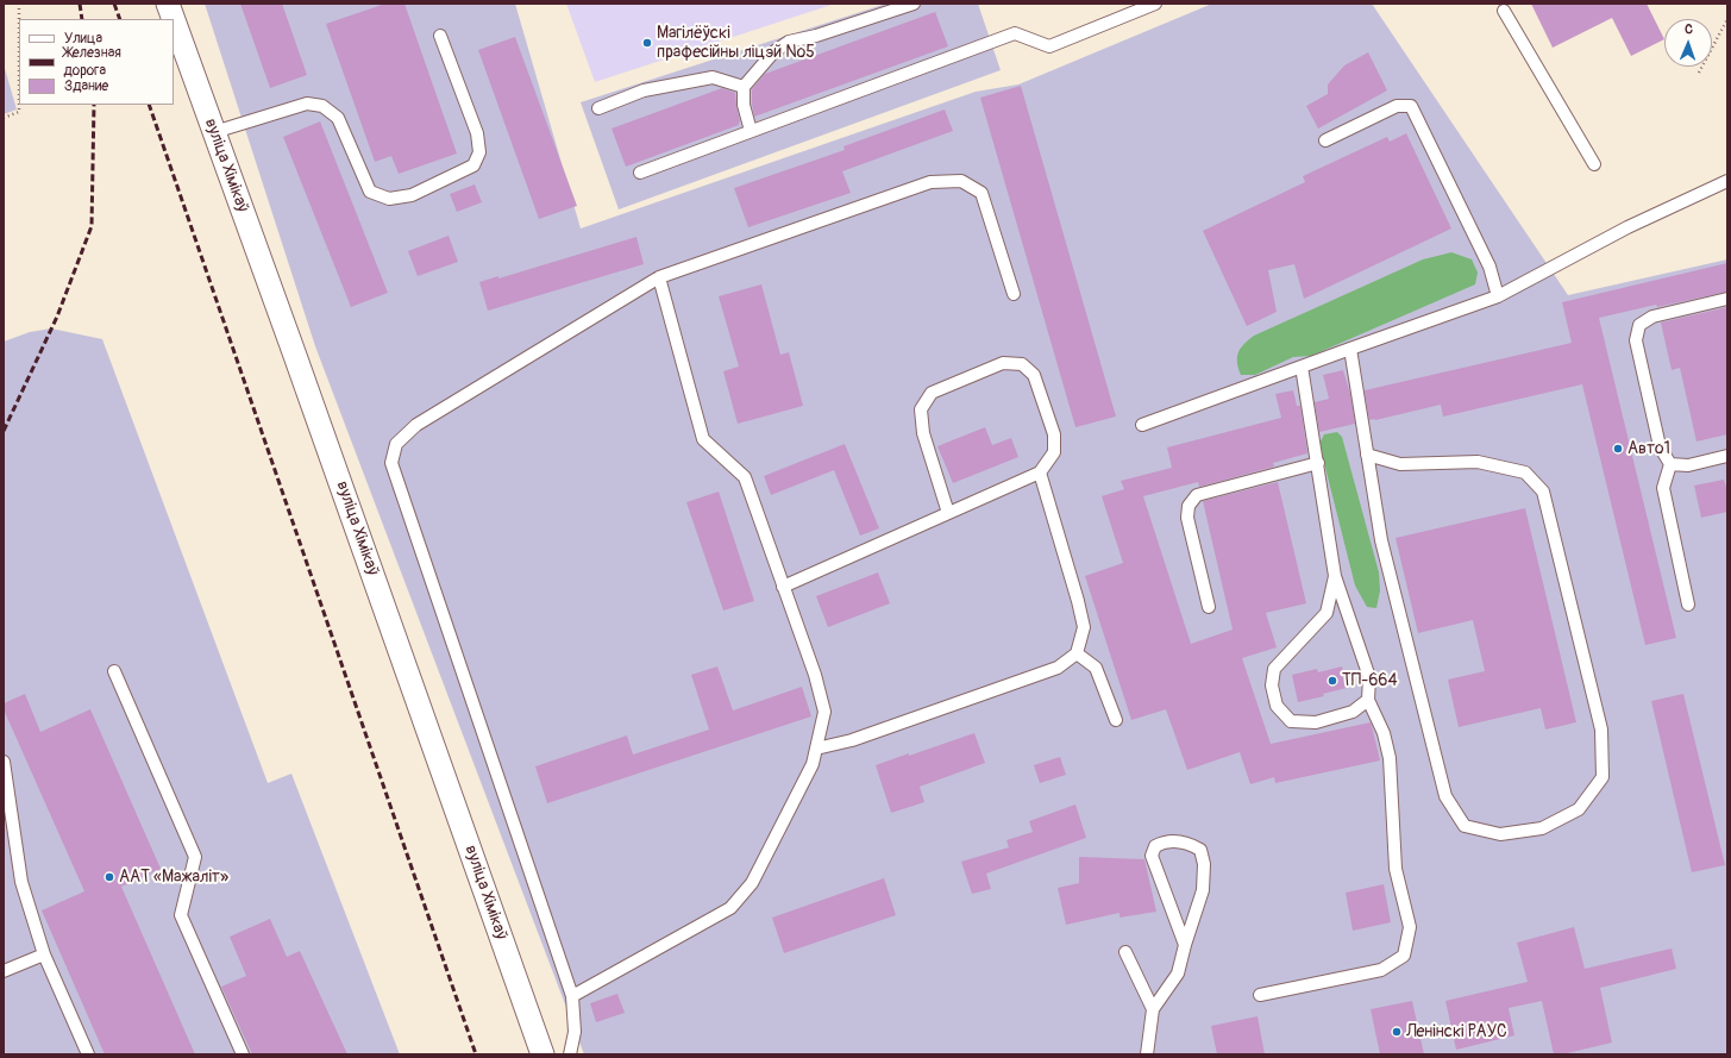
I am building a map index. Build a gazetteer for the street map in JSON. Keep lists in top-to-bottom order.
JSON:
{
  "streets": {
    "street": ["вуліца Хімікаў"]
  },
  "places": [
    "Магілёўскі прафесійны ліцэй №5",
    "Авто1",
    "ТП-664",
    "ААТ «Мажаліт»",
    "Ленінскі РАУС"
  ],
  "legend": ["Улица", "Железная дорога", "Здание"],
  "north": "top"
}
